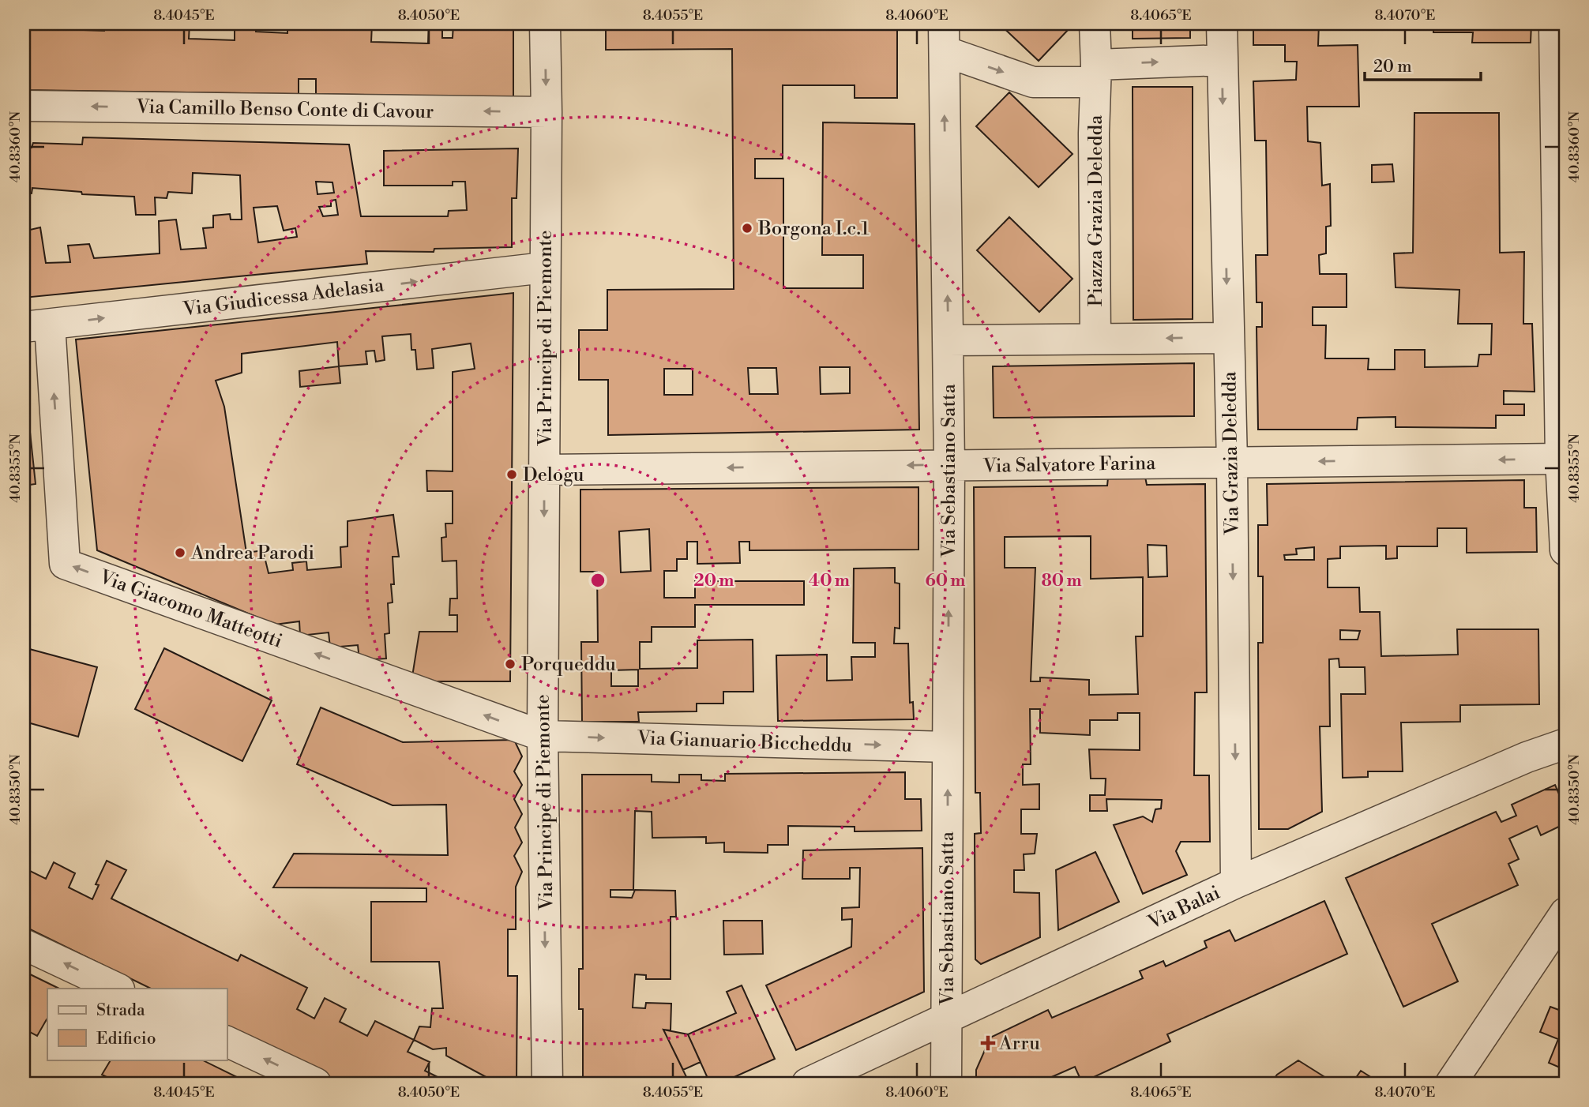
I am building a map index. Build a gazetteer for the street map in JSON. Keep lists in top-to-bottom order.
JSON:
{
  "streets": {
    "street": [
      "Via Camillo Benso Conte di Cavour",
      "Piazza Grazia Deledda",
      "Via Giudicessa Adelasia",
      "Via Principe di Piemonte",
      "Via Grazia Deledda",
      "Via Salvatore Farina",
      "Via Sebastiano Satta",
      "Via Giacomo Matteotti",
      "Via Gianuario Biccheddu",
      "Via Balai"
    ]
  },
  "crossings": [
    ["Via Camillo Benso Conte di Cavour", "Via Principe di Piemonte"],
    ["Via Giudicessa Adelasia", "Via Principe di Piemonte"],
    ["Via Giudicessa Adelasia", "Via Giacomo Matteotti"],
    ["Via Principe di Piemonte", "Via Salvatore Farina"],
    ["Via Principe di Piemonte", "Via Giacomo Matteotti"],
    ["Via Principe di Piemonte", "Via Gianuario Biccheddu"],
    ["Via Grazia Deledda", "Via Salvatore Farina"],
    ["Via Grazia Deledda", "Via Balai"],
    ["Via Salvatore Farina", "Via Sebastiano Satta"],
    ["Via Sebastiano Satta", "Via Gianuario Biccheddu"],
    ["Via Sebastiano Satta", "Via Balai"],
    ["Via Giacomo Matteotti", "Via Gianuario Biccheddu"]
  ],
  "one_way": [
    "Via Camillo Benso Conte di Cavour",
    "Via Giudicessa Adelasia",
    "Via Principe di Piemonte",
    "Via Grazia Deledda",
    "Via Salvatore Farina",
    "Via Sebastiano Satta",
    "Via Giacomo Matteotti",
    "Via Gianuario Biccheddu"
  ],
  "places": {
    "other": [
      "Borgona I.c.1",
      "Delogu",
      "Andrea Parodi",
      "Porqueddu"
    ],
    "health": ["Arru"]
  },
  "legend": ["Strada", "Edificio"],
  "scale_bar": "20 m",
  "coordinates": [
    "8.4045°E",
    "8.4050°E",
    "8.4055°E",
    "8.4060°E",
    "8.4065°E",
    "8.4070°E",
    "40.8360°N",
    "40.8355°N",
    "40.8350°N"
  ],
  "rings": [
    "20 m",
    "40 m",
    "60 m",
    "80 m"
  ]
}
